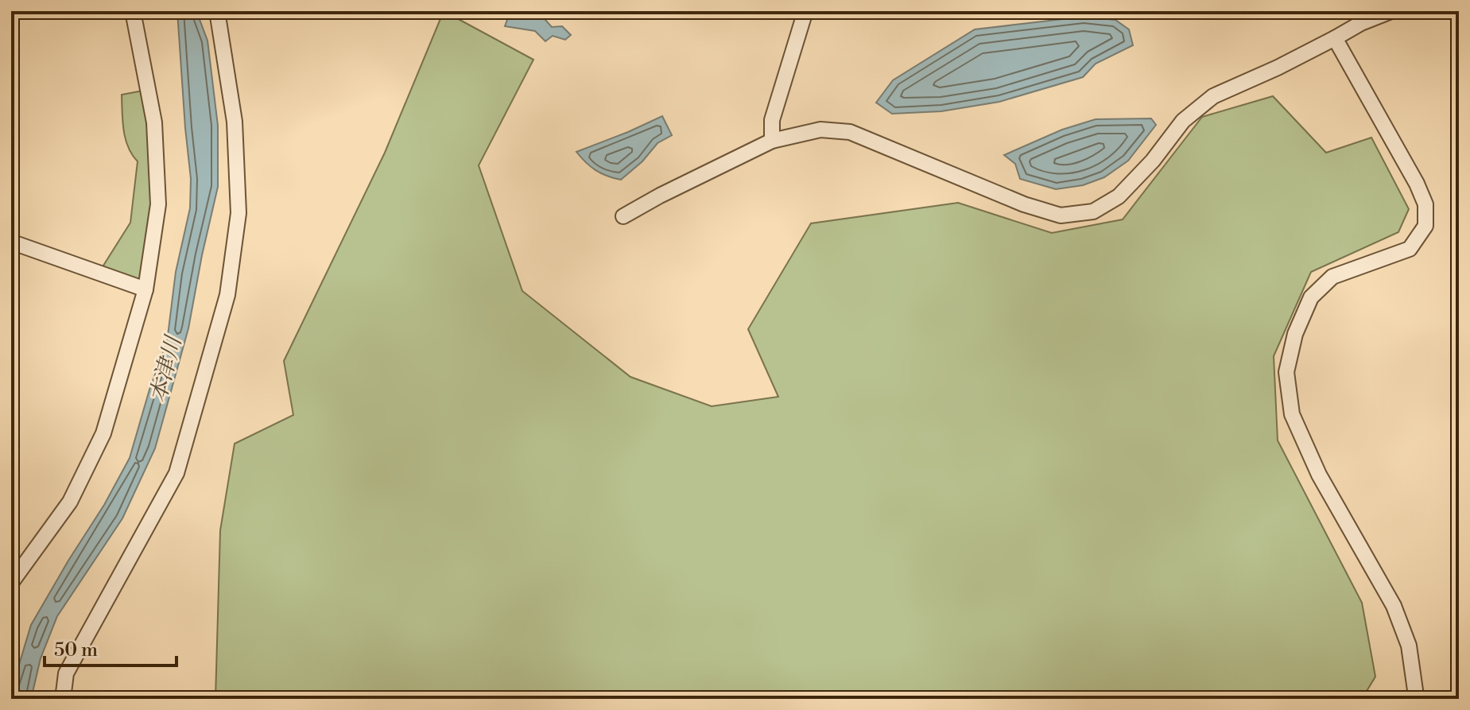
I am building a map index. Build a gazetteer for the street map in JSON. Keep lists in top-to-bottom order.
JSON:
{
  "water": ["本津川"],
  "scale_bar": "50 m"
}
